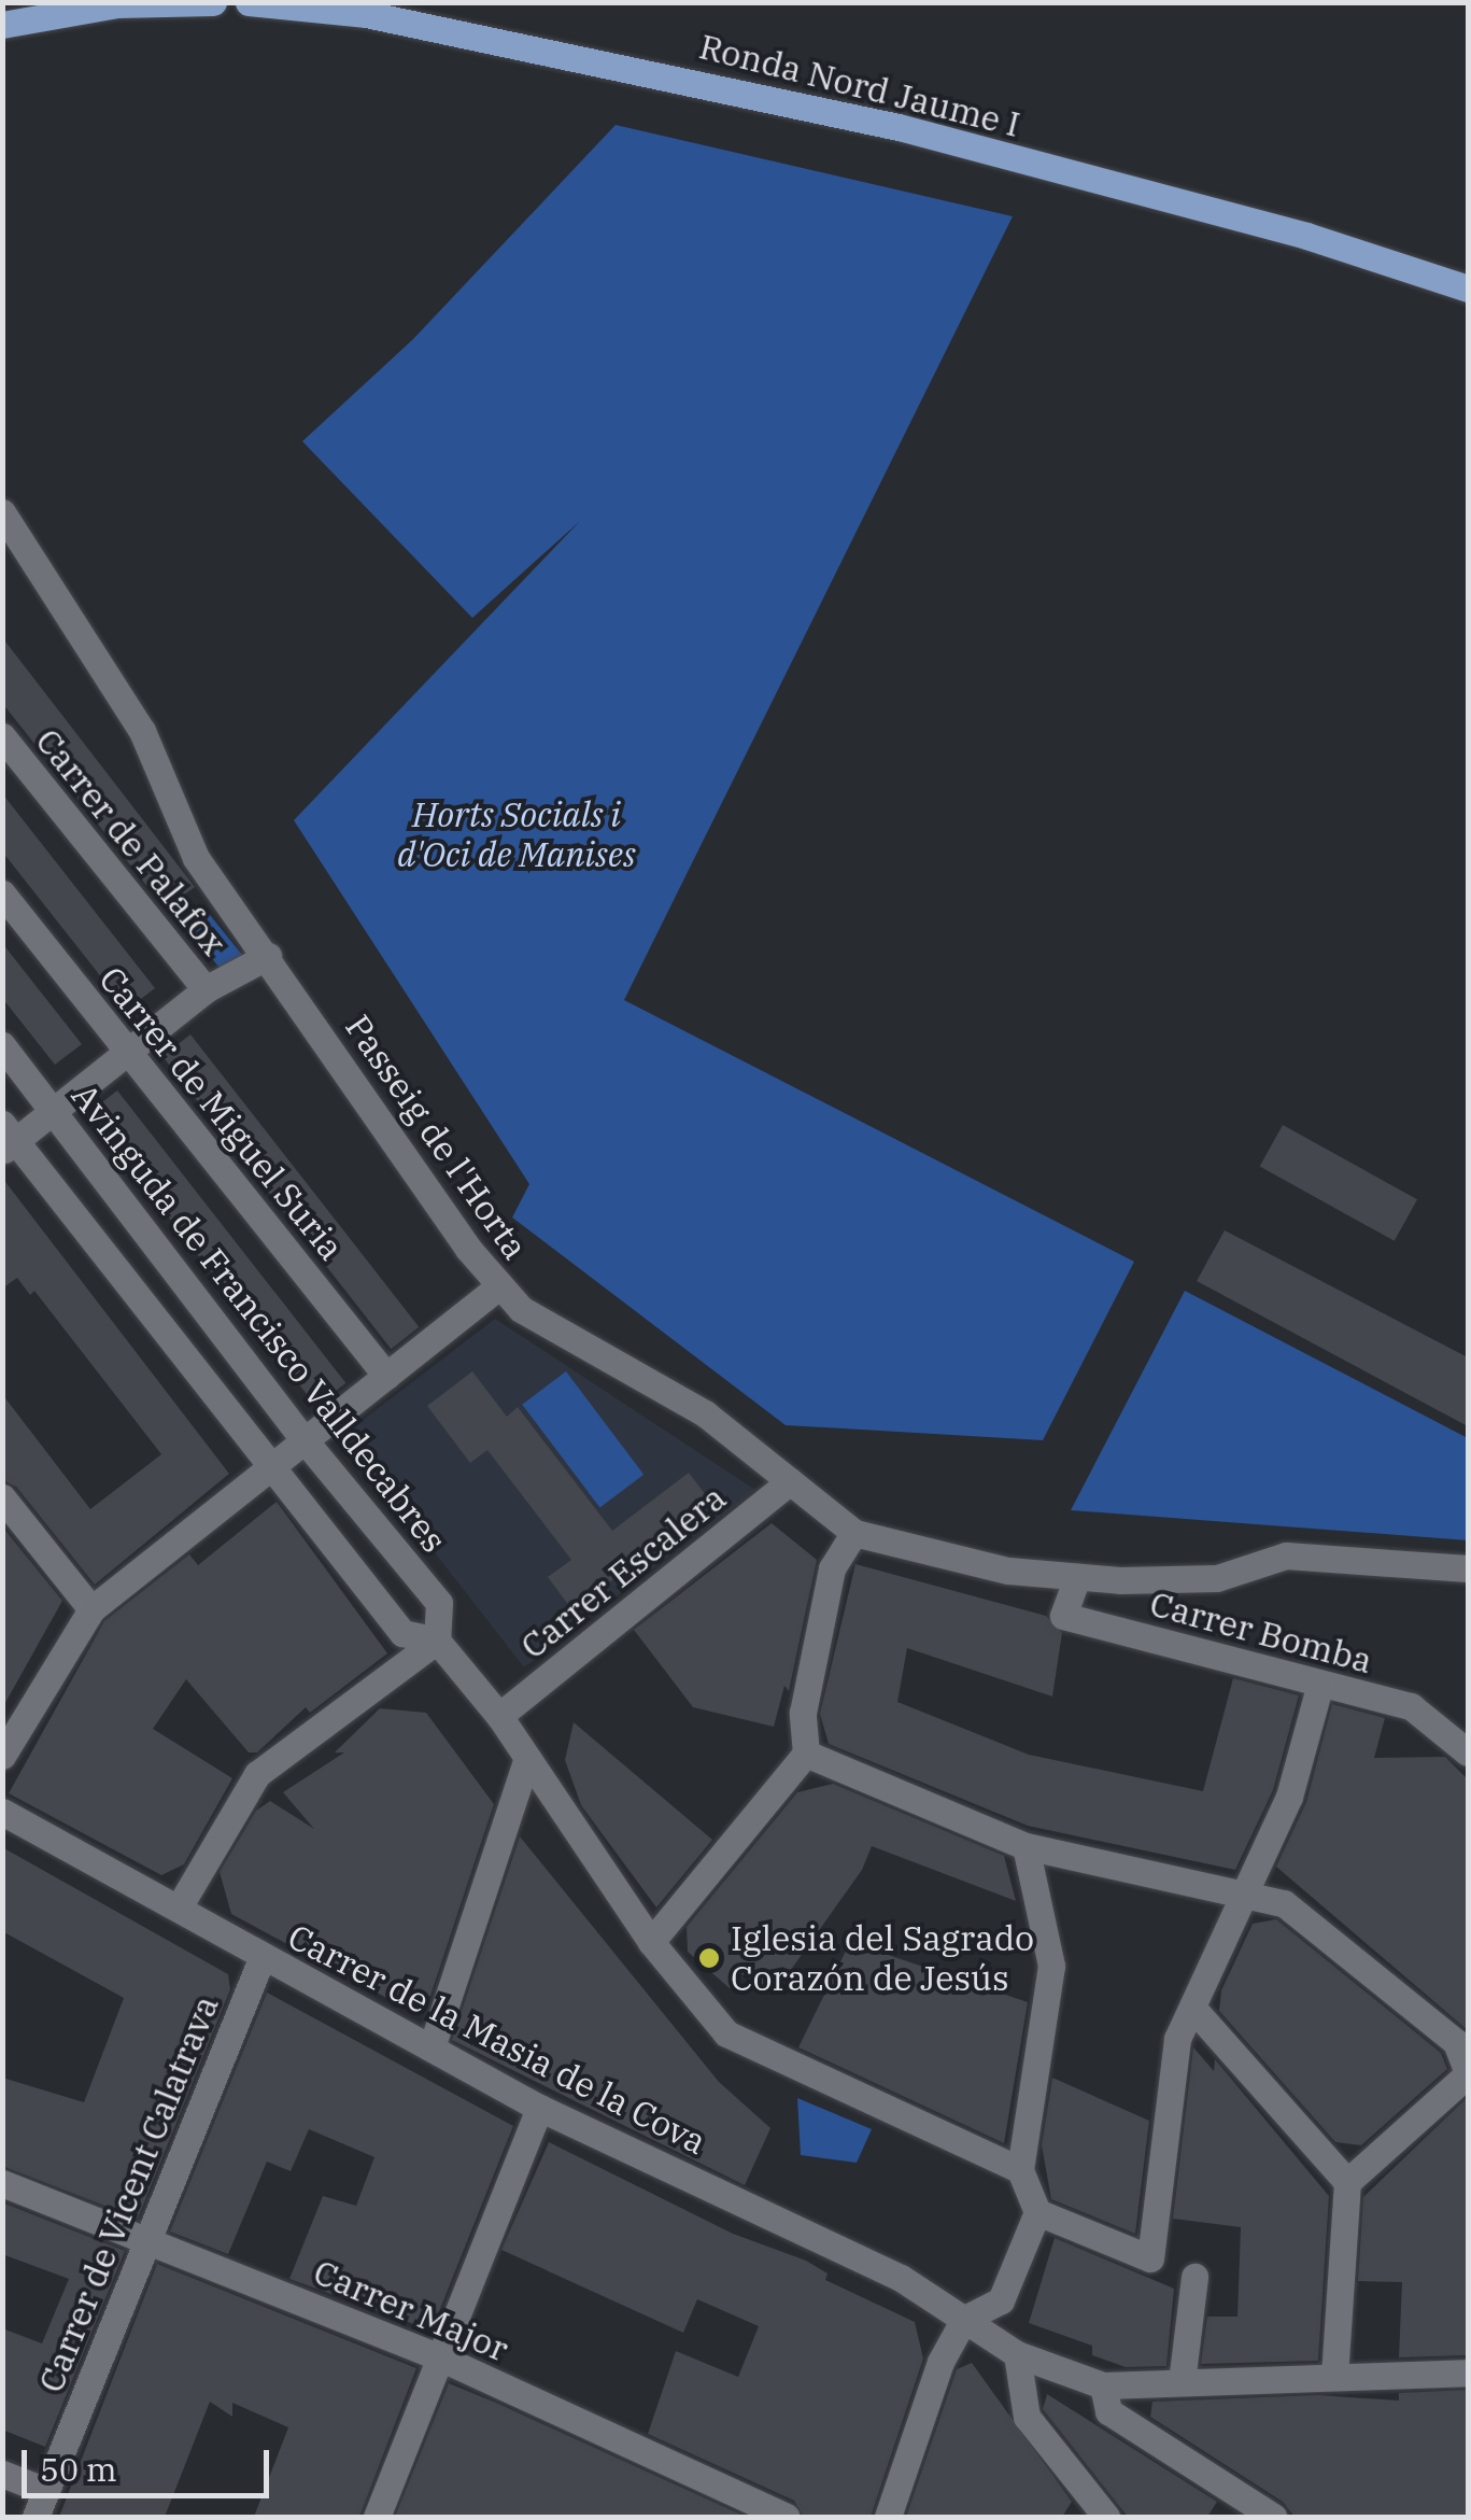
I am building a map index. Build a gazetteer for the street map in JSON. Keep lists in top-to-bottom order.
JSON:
{
  "streets": {
    "main road": ["Ronda Nord Jaume I"],
    "street": [
      "Carrer de Palafox",
      "Carrer de Miguel Suria",
      "Passeig de l'Horta",
      "Avinguda de Francisco Valldecabres",
      "Carrer Escalera",
      "Carrer Bomba",
      "Carrer de la Masia de la Cova",
      "Carrer de Vicent Calatrava",
      "Carrer Major"
    ]
  },
  "crossings": [
    ["Passeig de l'Horta", "Carrer Escalera"],
    ["Passeig de l'Horta", "Carrer Bomba"],
    ["Carrer de la Masia de la Cova", "Carrer de Vicent Calatrava"],
    ["Carrer de Vicent Calatrava", "Carrer Major"]
  ],
  "parks": ["Horts Socials i d'Oci de Manises"],
  "places": ["Iglesia del Sagrado Corazón de Jesús"],
  "scale_bar": "50 m"
}
